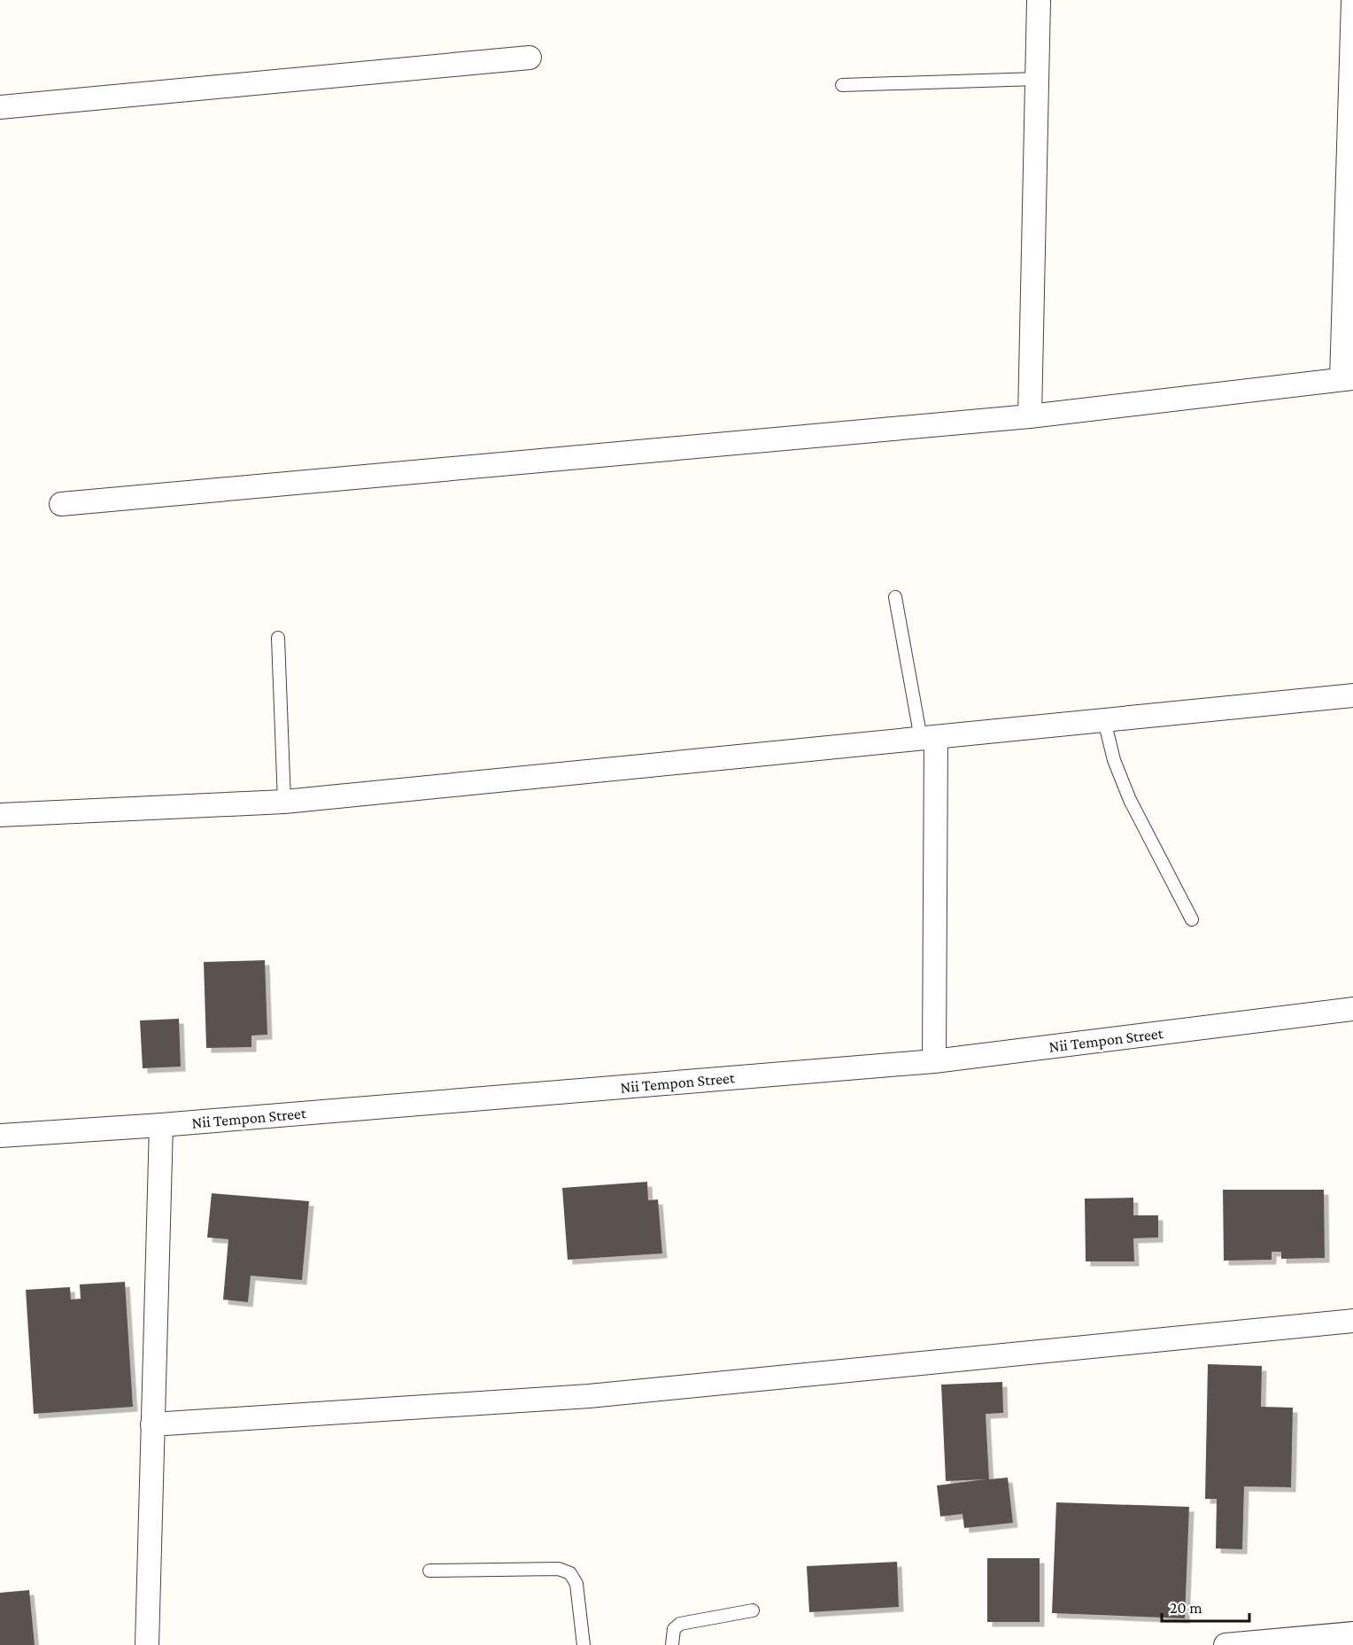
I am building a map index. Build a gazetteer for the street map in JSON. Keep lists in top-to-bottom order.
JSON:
{
  "streets": {
    "street": ["Nii Tempon Street"]
  },
  "scale_bar": "20 m"
}
